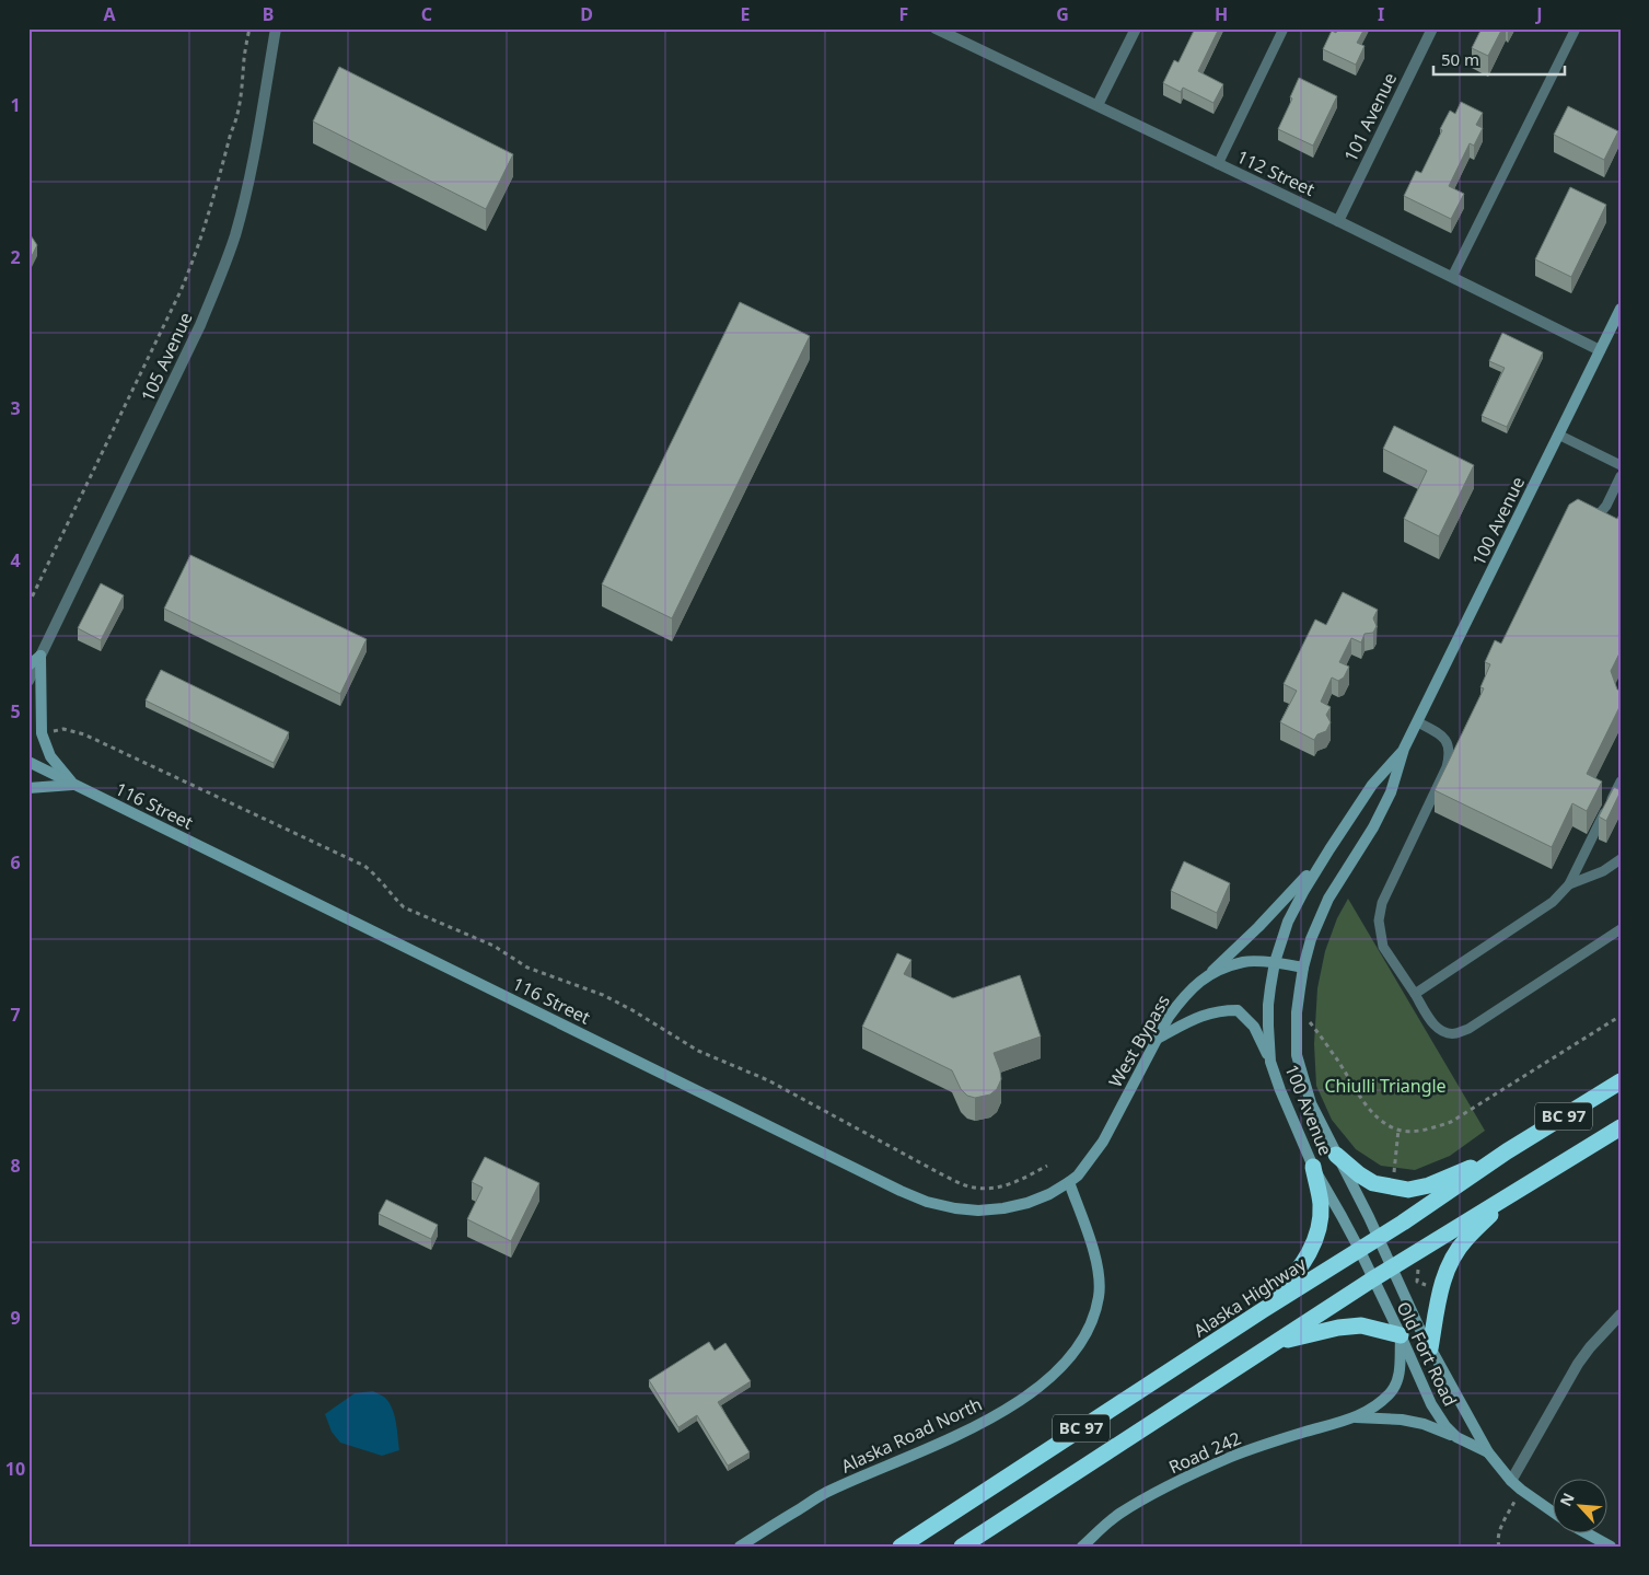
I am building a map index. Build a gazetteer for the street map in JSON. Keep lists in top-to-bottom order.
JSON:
{
  "streets": {
    "highway": ["BC 97", "Alaska Highway"],
    "main road": [
      "100 Avenue",
      "116 Street",
      "West Bypass",
      "Old Fort Road",
      "Alaska Road North",
      "Road 242"
    ],
    "street": ["101 Avenue", "112 Street", "105 Avenue"]
  },
  "crossings": [
    ["101 Avenue", "112 Street"],
    ["112 Street", "100 Avenue"],
    ["100 Avenue", "West Bypass"],
    ["100 Avenue", "BC 97"],
    ["100 Avenue", "Alaska Highway"],
    ["100 Avenue", "Old Fort Road"],
    ["116 Street", "West Bypass"],
    ["116 Street", "Alaska Road North"],
    ["West Bypass", "Alaska Road North"],
    ["BC 97", "Old Fort Road"],
    ["Old Fort Road", "Road 242"]
  ],
  "parks": ["Chiulli Triangle"],
  "scale_bar": "50 m",
  "north": "top left",
  "grid": {
    "columns": [
      "A",
      "B",
      "C",
      "D",
      "E",
      "F",
      "G",
      "H",
      "I",
      "J"
    ],
    "rows": [
      "1",
      "2",
      "3",
      "4",
      "5",
      "6",
      "7",
      "8",
      "9",
      "10"
    ]
  }
}
